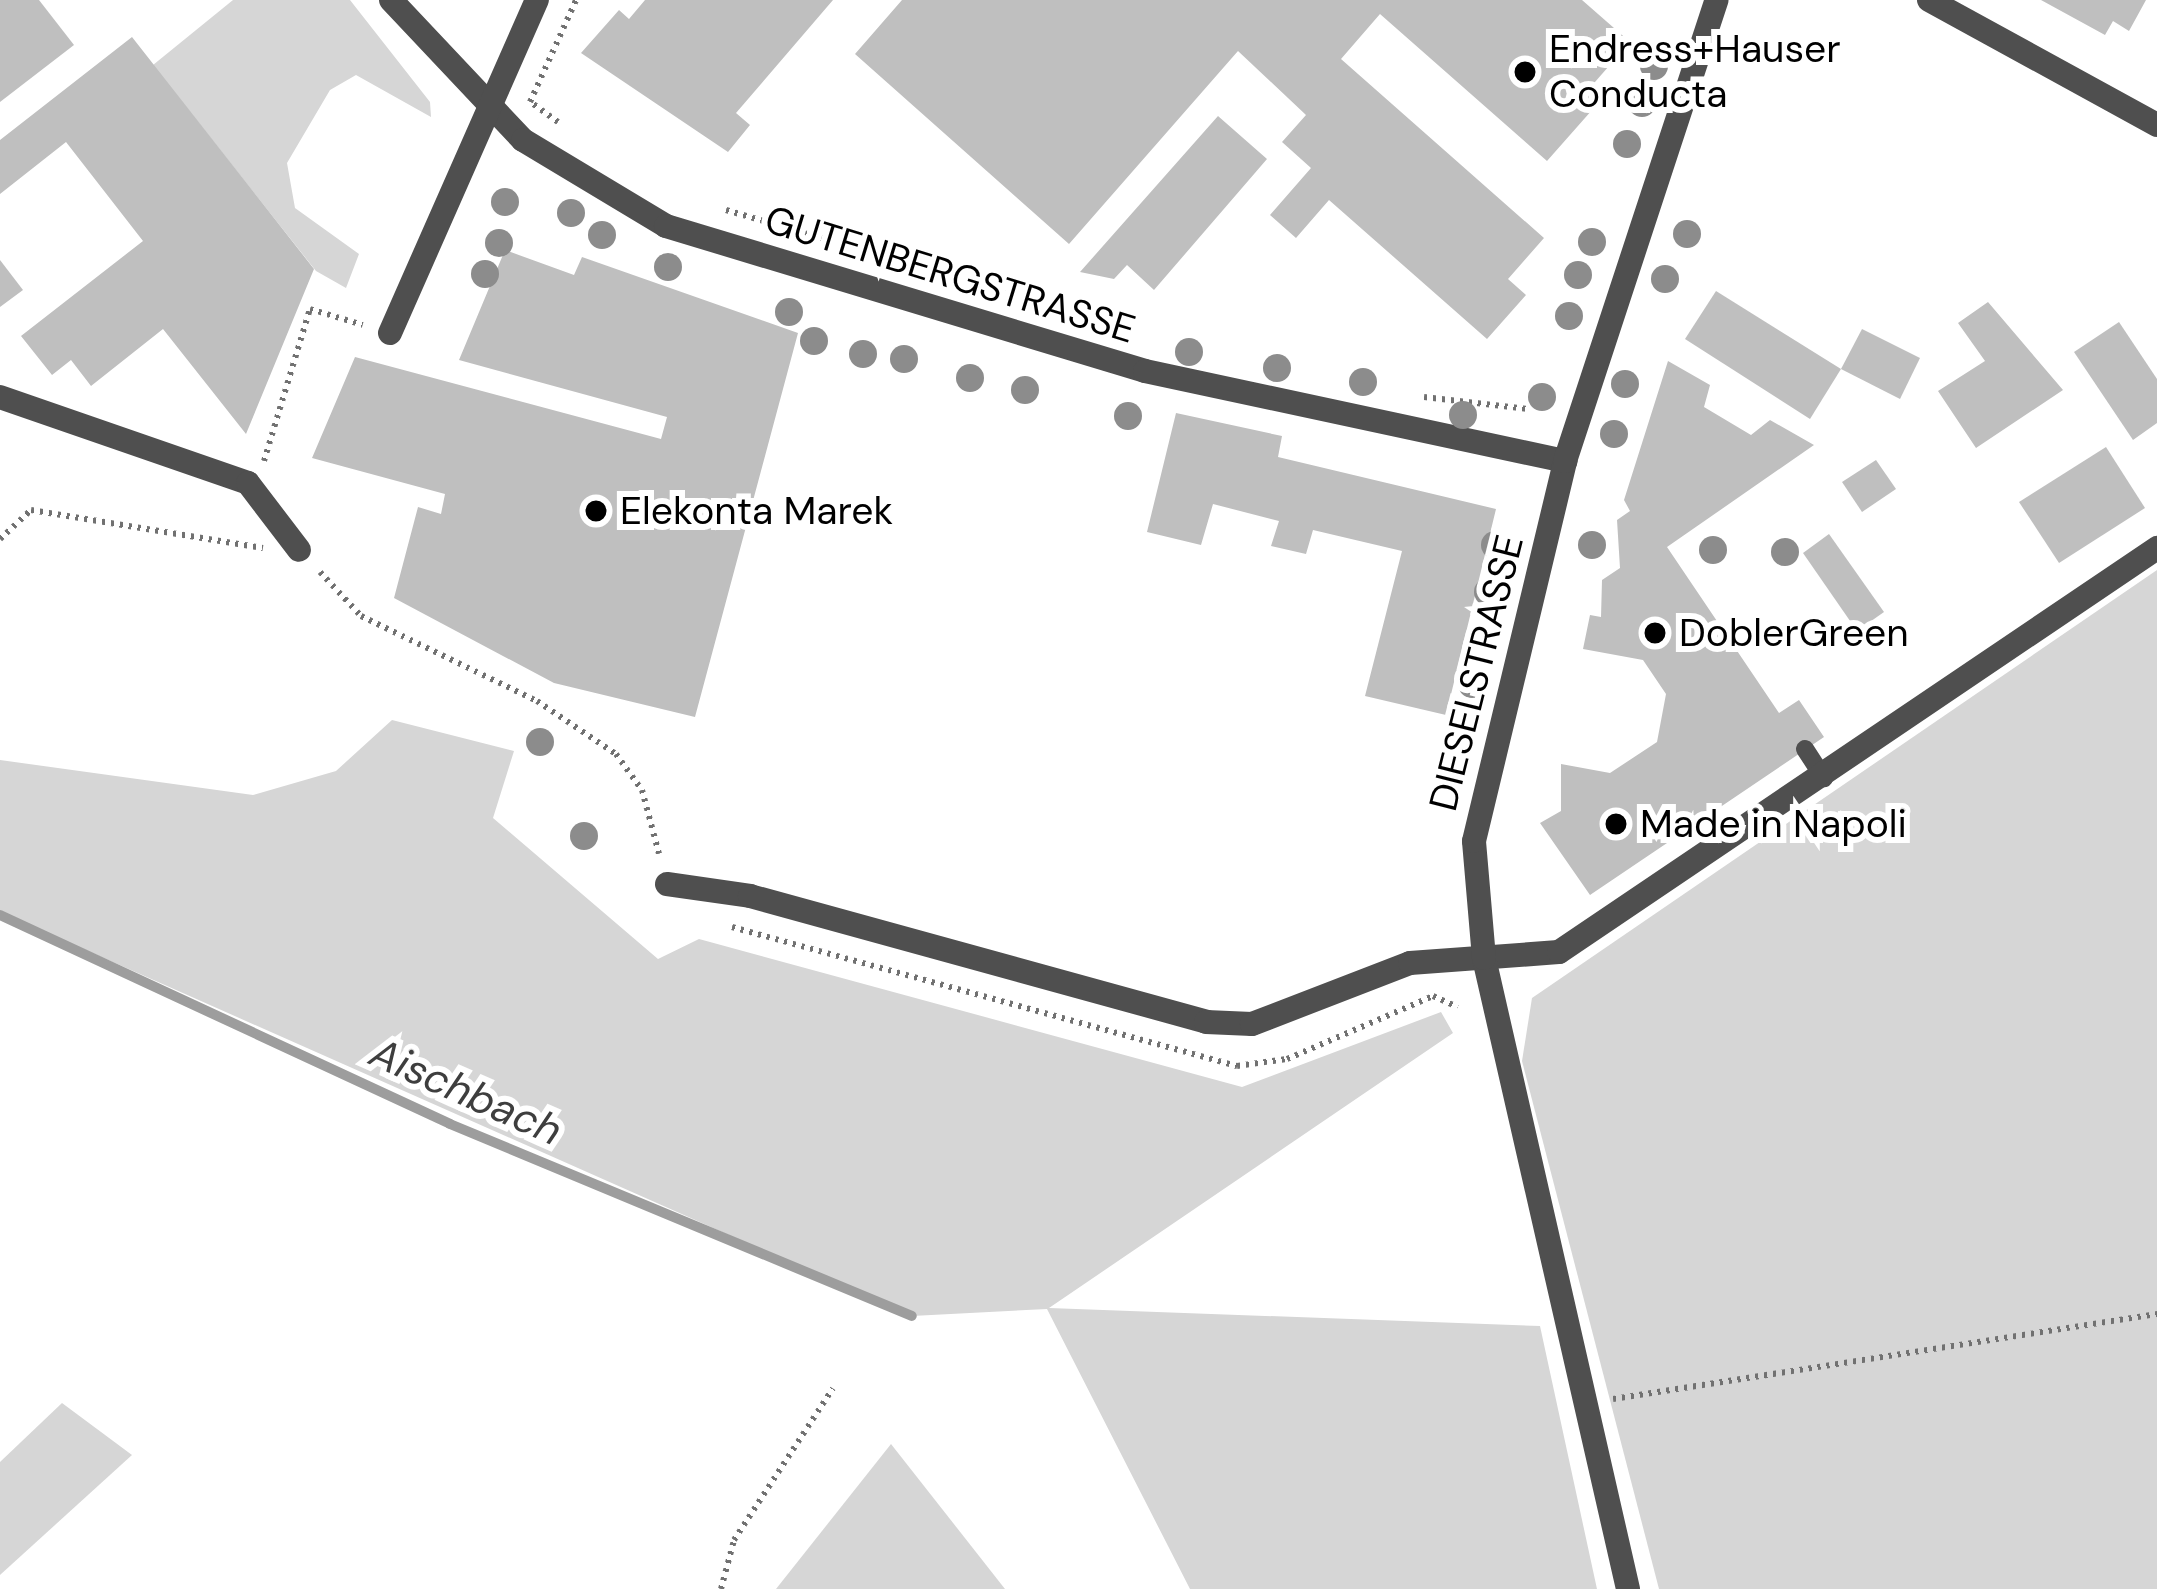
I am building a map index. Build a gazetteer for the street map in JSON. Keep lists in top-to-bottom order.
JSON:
{
  "streets": {
    "street": ["GUTENBERGSTRASSE", "DIESELSTRASSE"]
  },
  "crossings": [
    ["GUTENBERGSTRASSE", "DIESELSTRASSE"]
  ],
  "water": ["Aischbach"],
  "places": [
    "Endress+Hauser Conducta",
    "Elekonta Marek",
    "DoblerGreen",
    "Made in Napoli"
  ]
}
